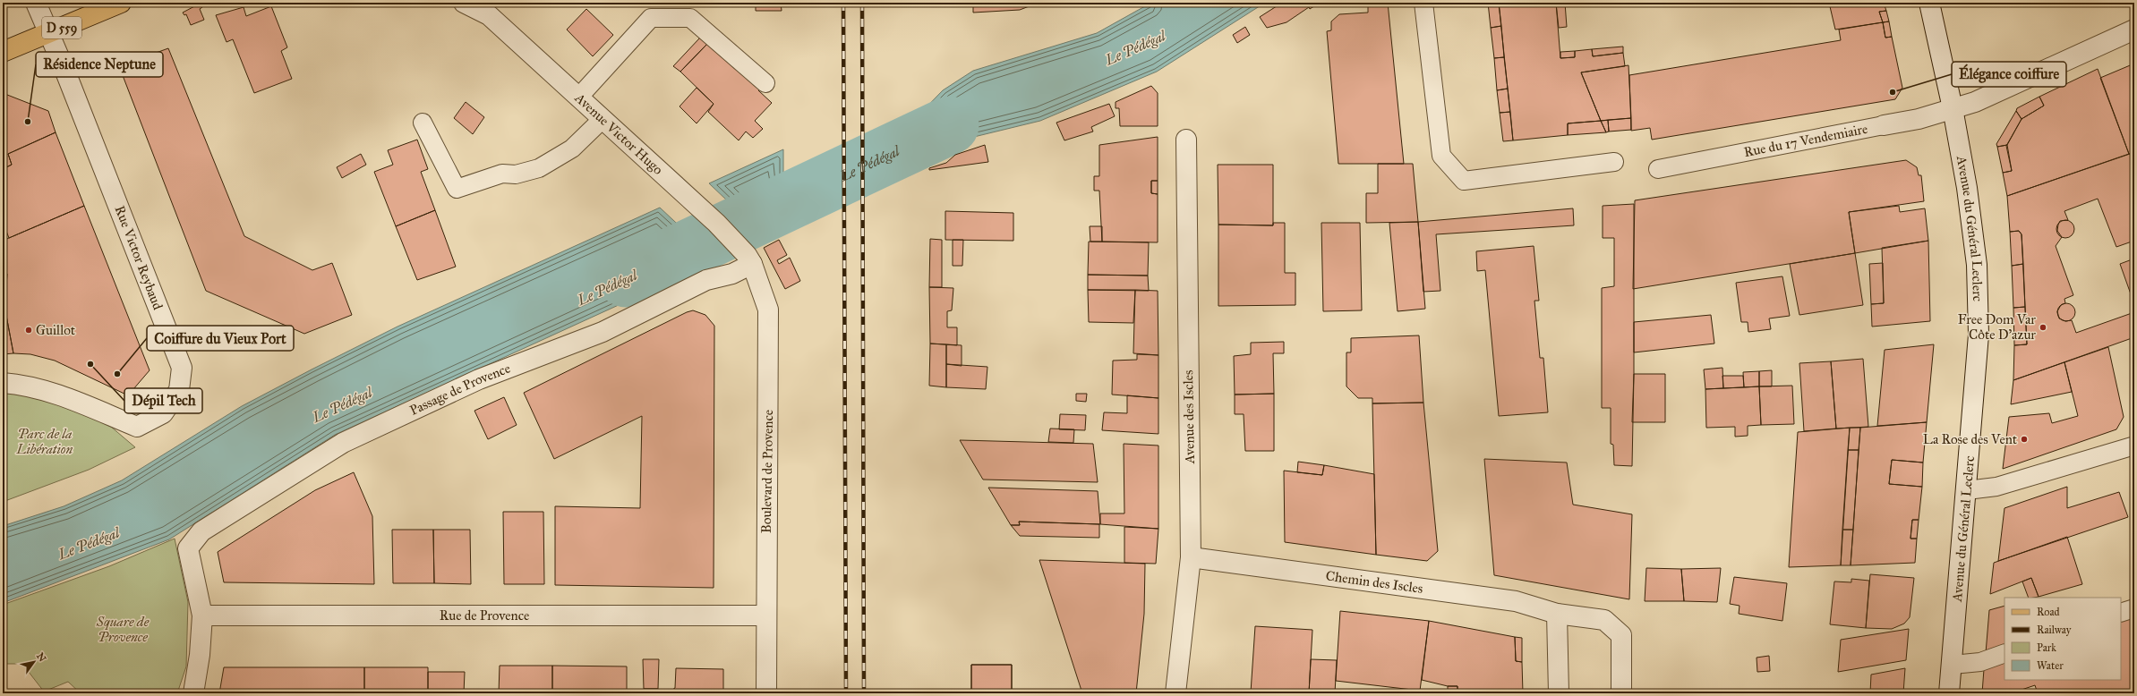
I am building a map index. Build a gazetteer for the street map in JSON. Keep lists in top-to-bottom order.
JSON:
{
  "streets": {
    "main road": ["D 559"],
    "street": [
      "Avenue Victor Hugo",
      "Rue du 17 Vendemiaire",
      "Avenue du Général Leclerc",
      "Rue Victor Reybaud",
      "Passage de Provence",
      "Avenue des Iscles",
      "Boulevard de Provence",
      "Chemin des Iscles",
      "Rue de Provence"
    ]
  },
  "crossings": [
    ["D 559", "Rue Victor Reybaud"],
    ["Avenue Victor Hugo", "Passage de Provence"],
    ["Avenue Victor Hugo", "Boulevard de Provence"],
    ["Rue du 17 Vendemiaire", "Avenue du Général Leclerc"],
    ["Passage de Provence", "Boulevard de Provence"],
    ["Passage de Provence", "Rue de Provence"],
    ["Avenue des Iscles", "Chemin des Iscles"],
    ["Boulevard de Provence", "Rue de Provence"]
  ],
  "water": ["Le Pédégal"],
  "parks": ["Parc de la Libération", "Square de Provence"],
  "places": [
    "Élégance coiffure",
    "Résidence Neptune",
    "Free Dom Var Côte D'azur",
    "Guillot",
    "Dépil Tech",
    "Coiffure du Vieux Port",
    "La Rose des Vent"
  ],
  "legend": [
    "Road",
    "Railway",
    "Park",
    "Water"
  ],
  "north": "top right"
}
